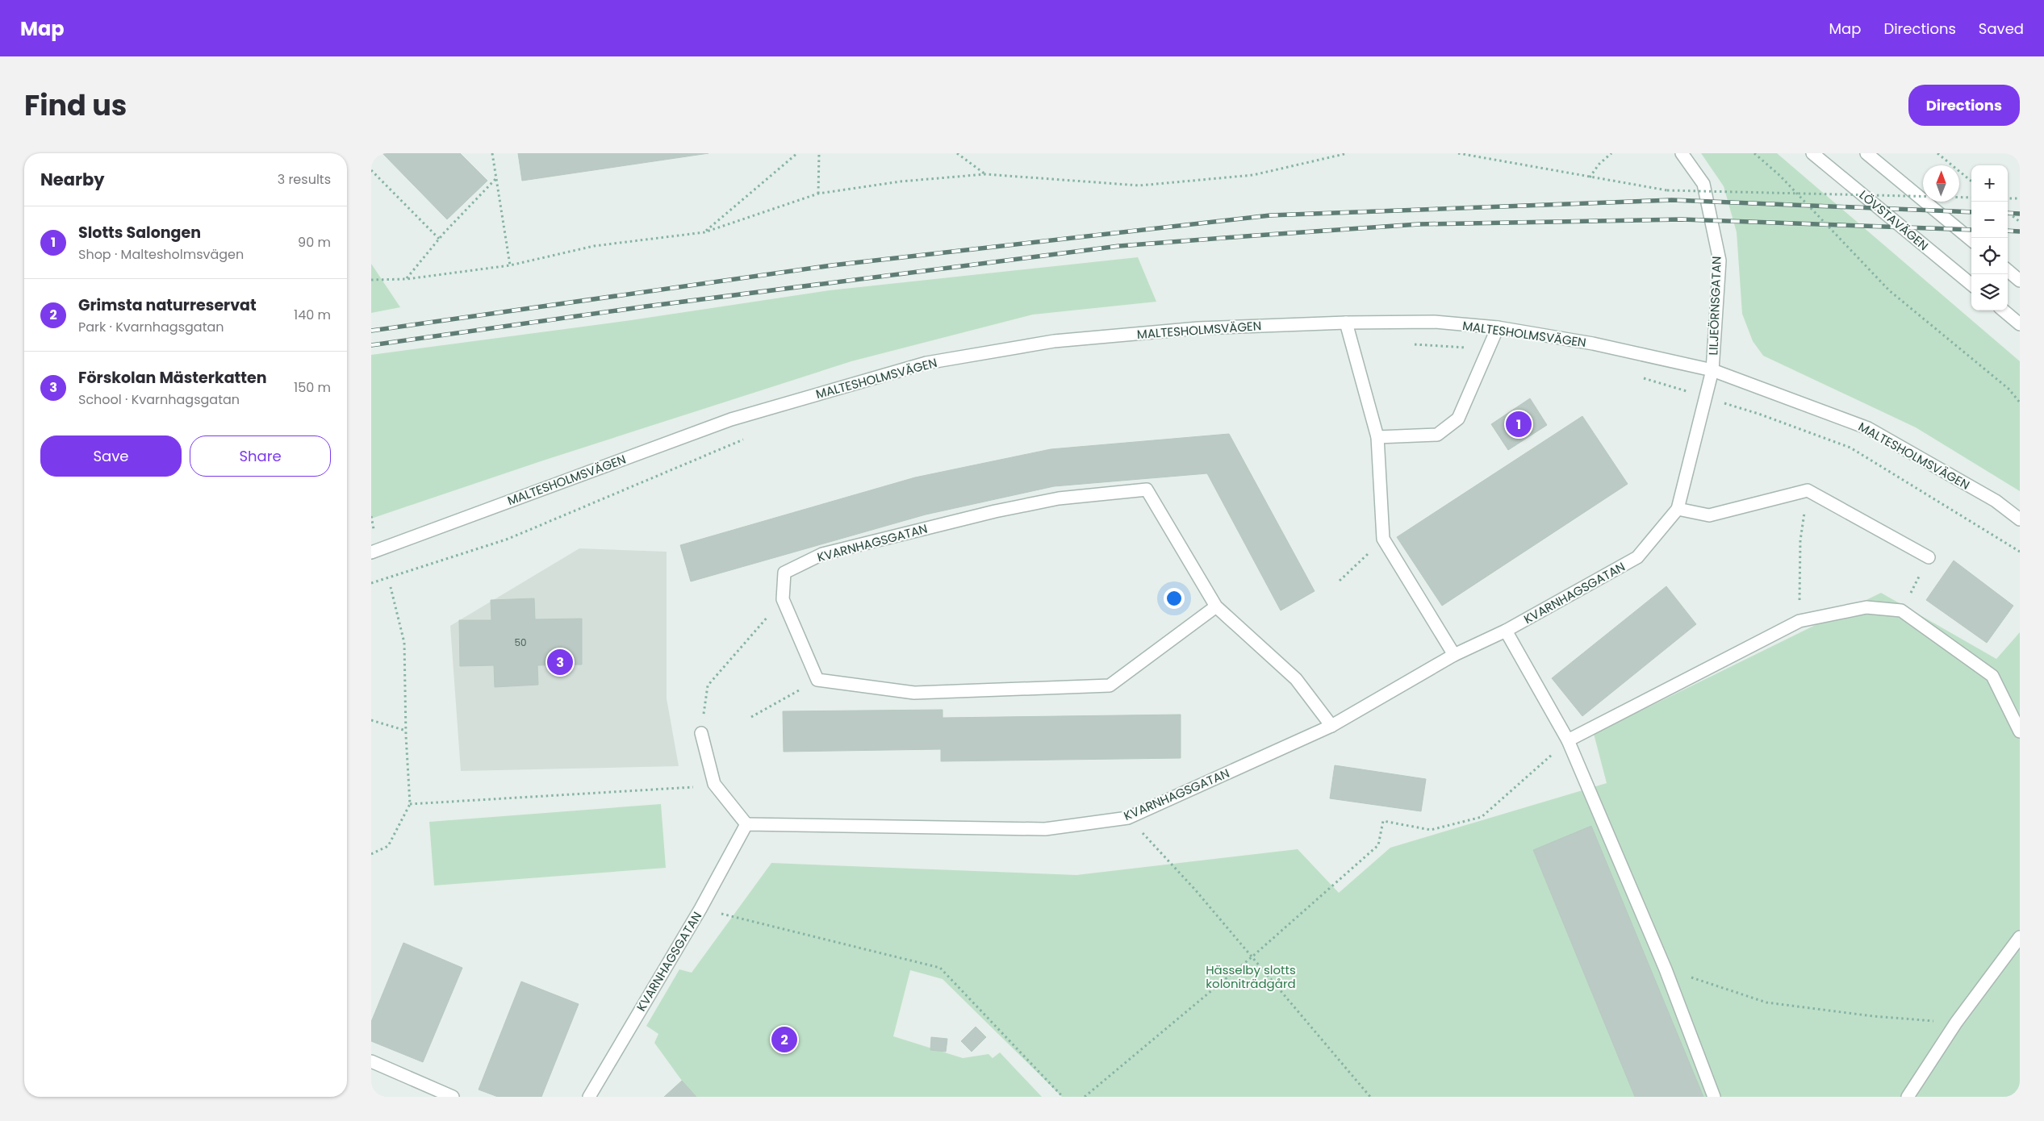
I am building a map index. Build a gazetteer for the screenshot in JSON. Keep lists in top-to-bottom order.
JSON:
{
  "streets": {
    "street": [
      "LÖVSTAVÄGEN",
      "LILJEÖRNSGATAN",
      "MALTESHOLMSVÄGEN",
      "KVARNHAGSGATAN"
    ]
  },
  "crossings": [
    ["LILJEÖRNSGATAN", "MALTESHOLMSVÄGEN"],
    ["LILJEÖRNSGATAN", "KVARNHAGSGATAN"],
    ["MALTESHOLMSVÄGEN", "KVARNHAGSGATAN"]
  ],
  "parks": ["Hässelby slotts koloniträdgård"],
  "house_numbers": ["50"],
  "north": "top",
  "page": {
    "header": "Map",
    "nav": ["Map", "Directions", "Saved"],
    "title": "Find us",
    "buttons": [
      "Directions",
      ["Save", "Share"]
    ],
    "heading": ["Nearby", "3 results"],
    "map_buttons": ["+", "−"],
    "list": [
      {
        "mark": "1",
        "name": "Slotts Salongen",
        "note": "Shop · Maltesholmsvägen",
        "value": "90 m"
      },
      {
        "mark": "2",
        "name": "Grimsta naturreservat",
        "note": "Park · Kvarnhagsgatan",
        "value": "140 m"
      },
      {
        "mark": "3",
        "name": "Förskolan Mästerkatten",
        "note": "School · Kvarnhagsgatan",
        "value": "150 m"
      }
    ],
    "pins": ["1", "3", "2"]
  }
}
